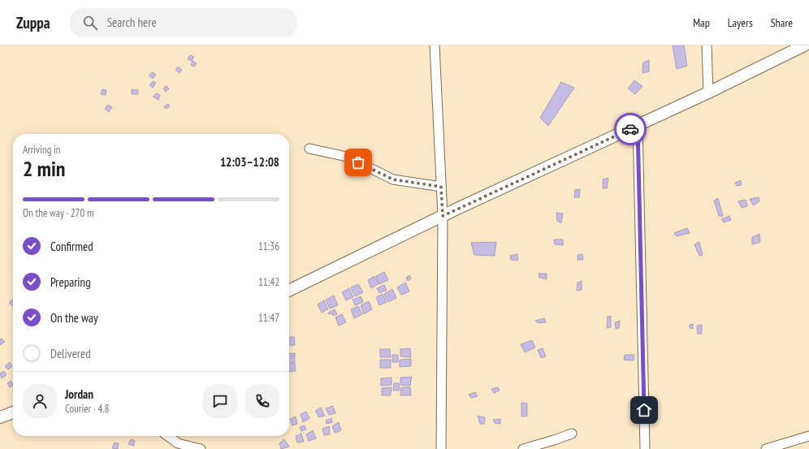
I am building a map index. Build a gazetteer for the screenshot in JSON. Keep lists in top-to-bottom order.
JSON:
{
  "page": {
    "header": "Zuppa",
    "search": "Search here",
    "nav": ["Map", "Layers", "Share"],
    "heading": ["2 min", "Arriving in", "12:03–12:08"],
    "panel": ["Jordan", "Courier · 4.8"],
    "bar": "On the way · 270 m",
    "list": [
      ["Confirmed", "11:36"],
      ["Preparing", "11:42"],
      ["On the way", "11:47"],
      "Delivered"
    ]
  }
}
